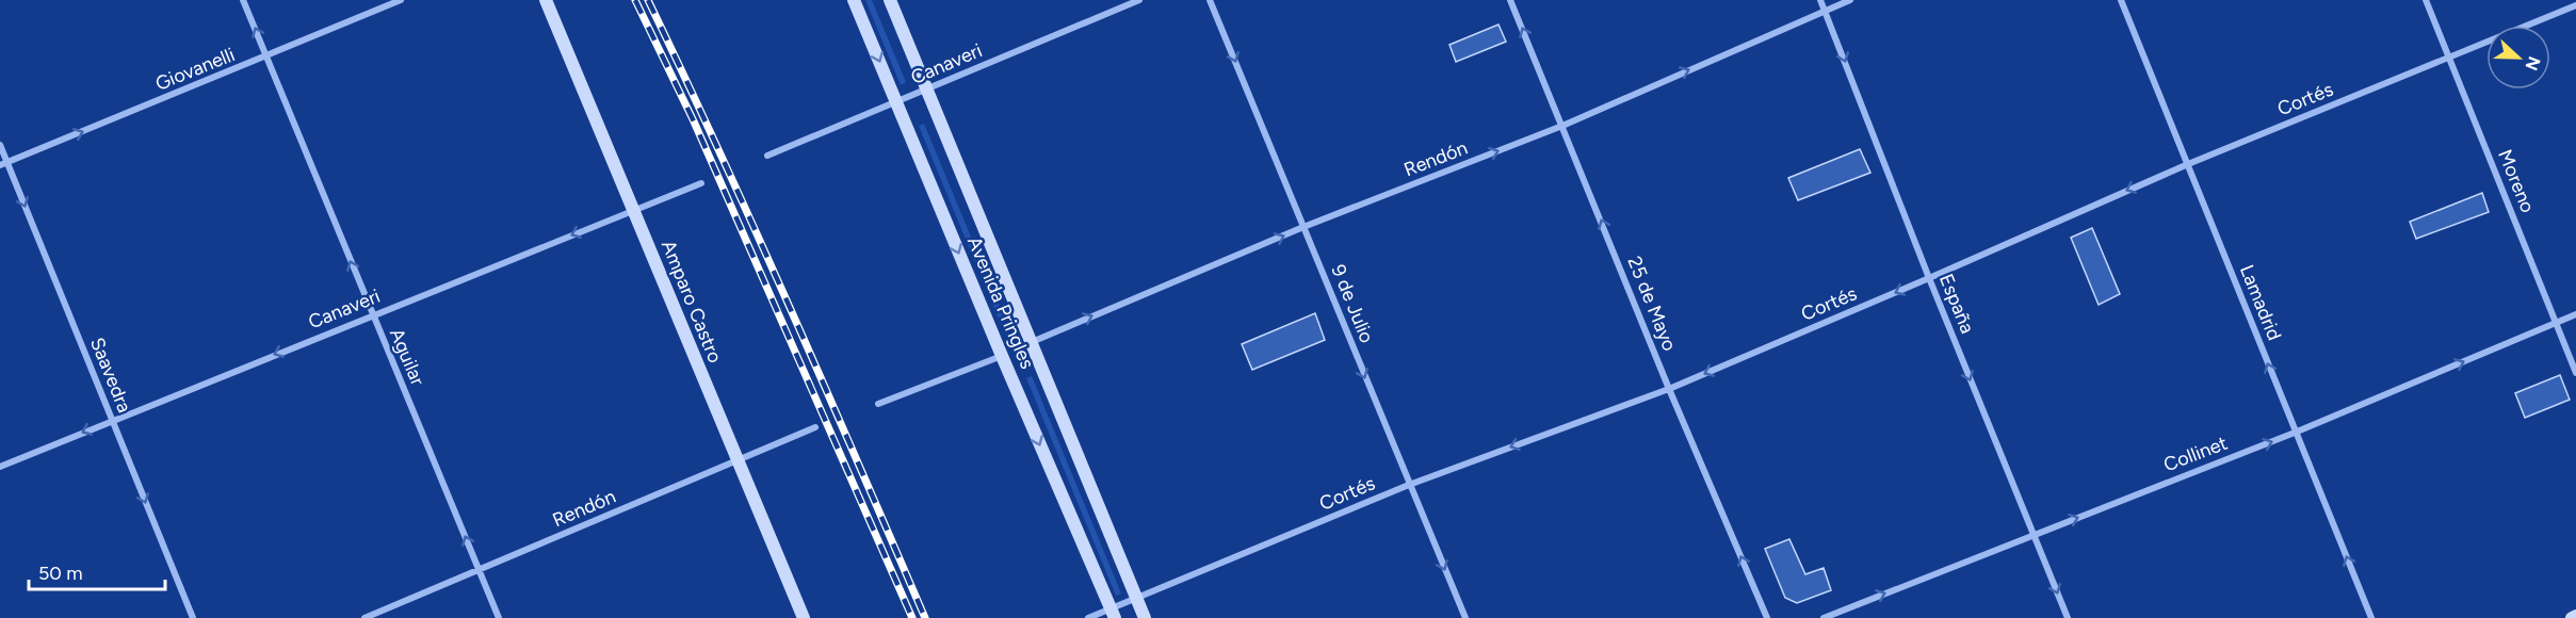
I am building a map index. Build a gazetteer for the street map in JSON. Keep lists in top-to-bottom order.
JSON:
{
  "streets": {
    "main road": ["Amparo Castro", "Avenida Pringles"],
    "street": [
      "Canaveri",
      "Giovanelli",
      "Cortés",
      "Rendón",
      "Moreno",
      "Lamadrid",
      "9 de Julio",
      "25 de Mayo",
      "España",
      "Aguilar",
      "Saavedra",
      "Collinet"
    ]
  },
  "crossings": [
    ["Canaveri", "Amparo Castro"],
    ["Canaveri", "Avenida Pringles"],
    ["Canaveri", "Aguilar"],
    ["Canaveri", "Saavedra"],
    ["Giovanelli", "Aguilar"],
    ["Giovanelli", "Saavedra"],
    ["Cortés", "Moreno"],
    ["Cortés", "Avenida Pringles"],
    ["Cortés", "Lamadrid"],
    ["Cortés", "9 de Julio"],
    ["Cortés", "25 de Mayo"],
    ["Cortés", "España"],
    ["Rendón", "Amparo Castro"],
    ["Rendón", "Avenida Pringles"],
    ["Rendón", "9 de Julio"],
    ["Rendón", "25 de Mayo"],
    ["Rendón", "España"],
    ["Rendón", "Aguilar"],
    ["Moreno", "Collinet"],
    ["Lamadrid", "Collinet"],
    ["España", "Collinet"]
  ],
  "one_way": [
    "Canaveri",
    "Giovanelli",
    "Cortés",
    "Rendón",
    "Lamadrid",
    "9 de Julio",
    "25 de Mayo",
    "España",
    "Aguilar",
    "Saavedra",
    "Collinet"
  ],
  "scale_bar": "50 m",
  "north": "right"
}
